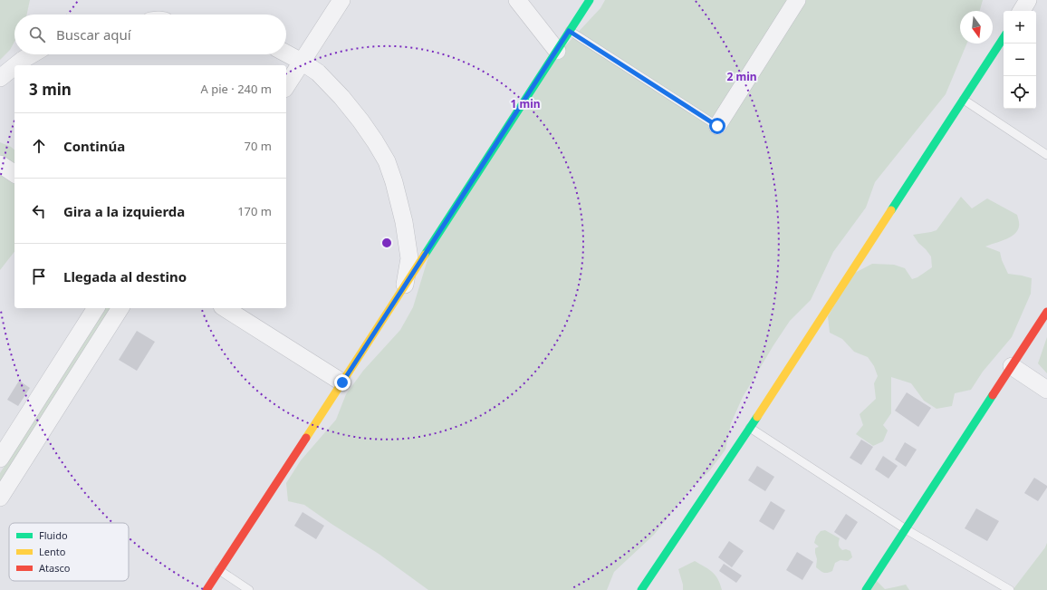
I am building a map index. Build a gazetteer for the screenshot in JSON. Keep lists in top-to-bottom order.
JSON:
{
  "legend": ["Fluido", "Lento", "Atasco"],
  "north": "bottom",
  "page": {
    "map_buttons": ["+", "−"],
    "search": "Buscar aquí",
    "heading": ["3 min", "A pie · 240 m"],
    "list": [
      ["Continúa", "70 m"],
      ["Gira a la izquierda", "170 m"],
      "Llegada al destino"
    ]
  },
  "rings": ["2 min", "1 min"]
}
